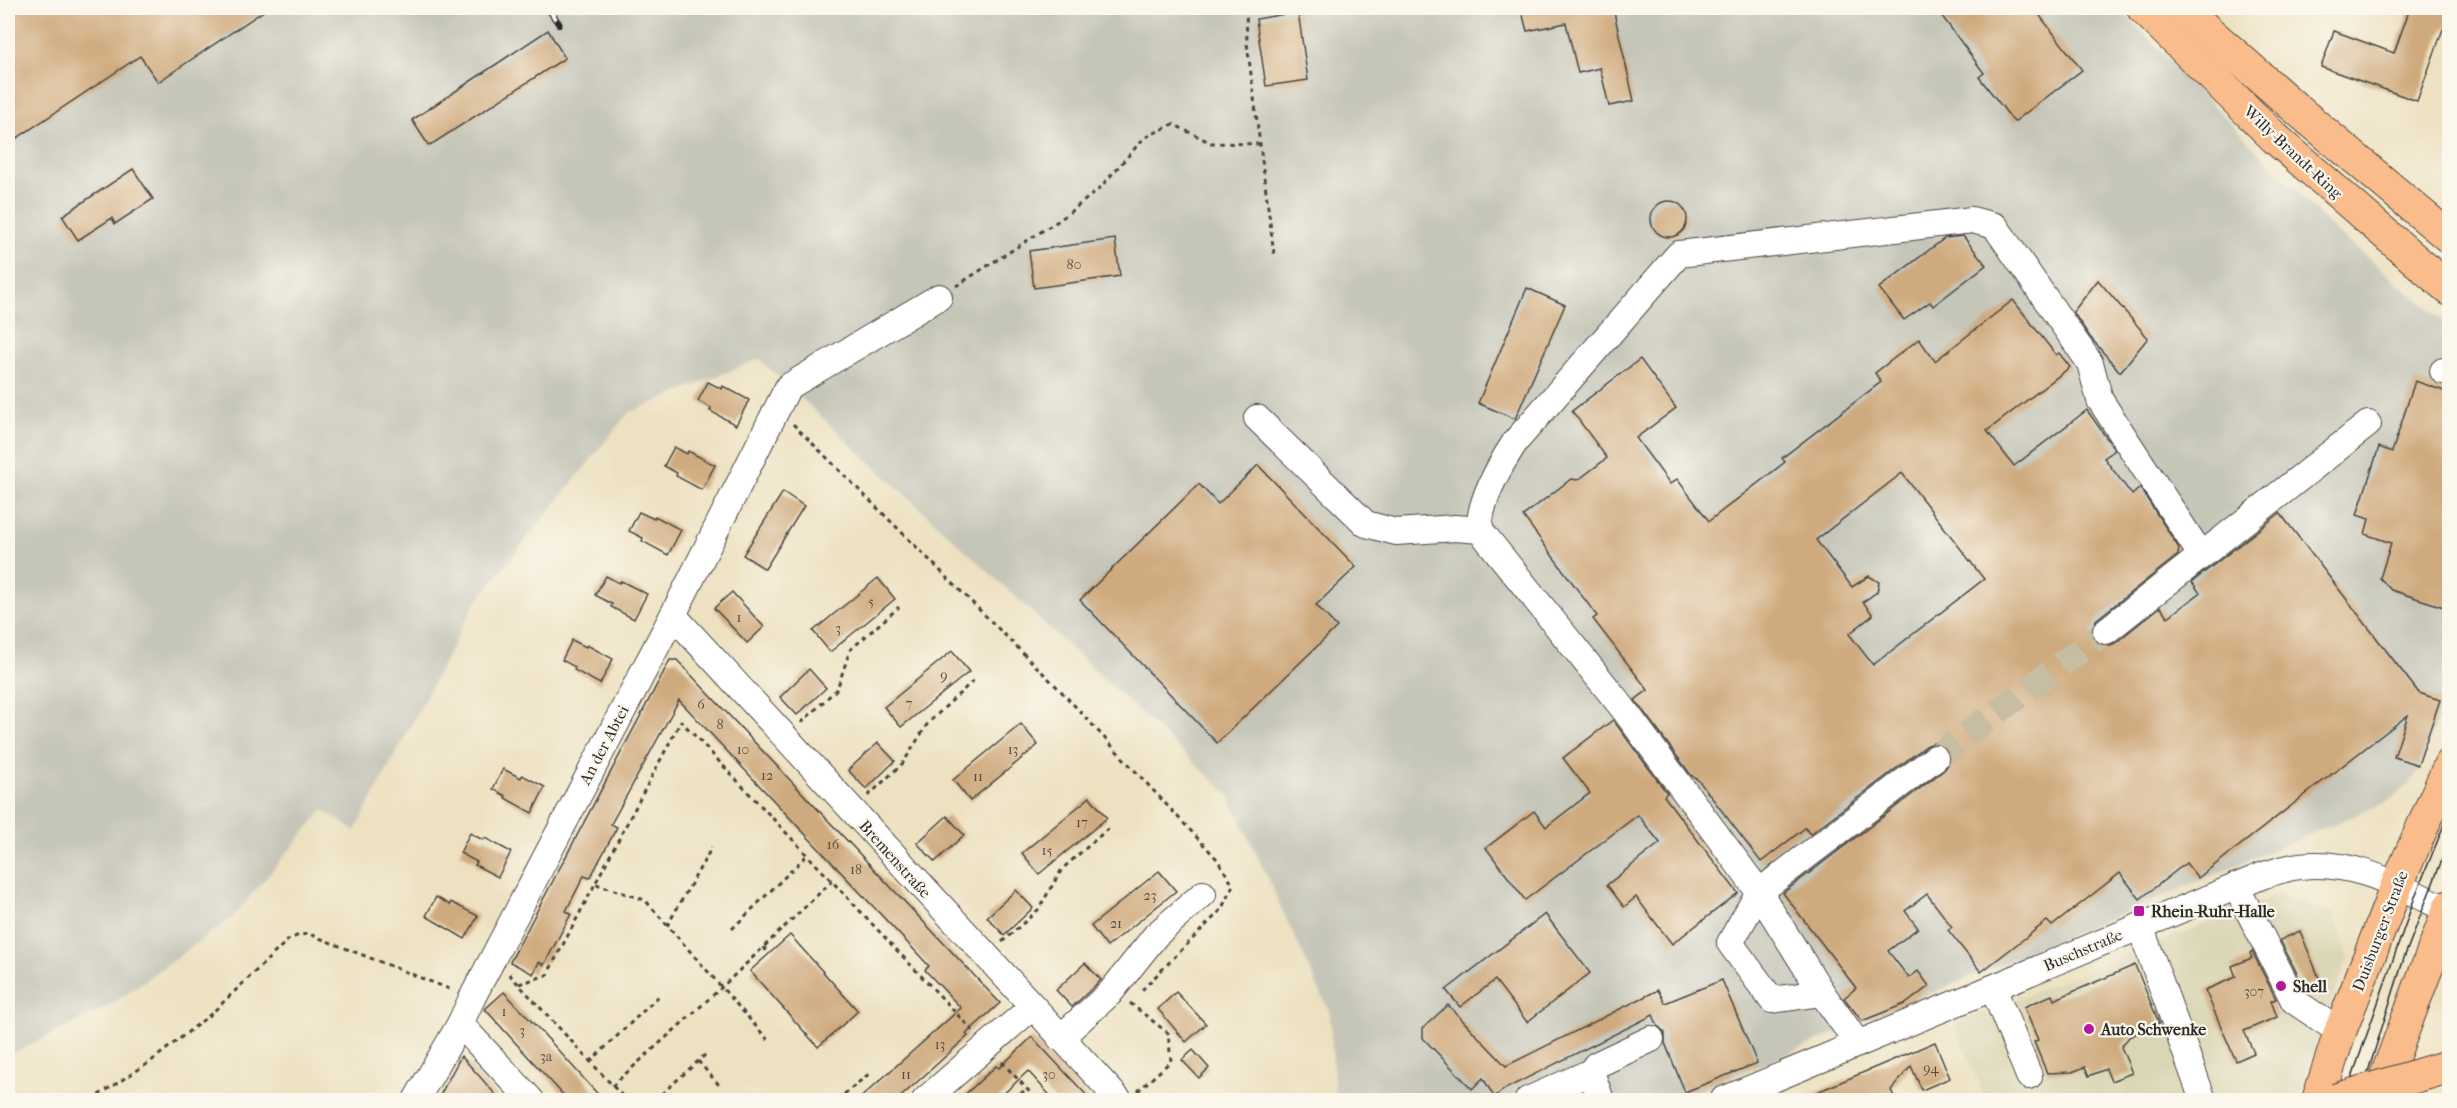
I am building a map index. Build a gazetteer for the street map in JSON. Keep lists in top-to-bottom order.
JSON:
{
  "streets": {
    "main road": ["Willy-Brandt-Ring", "Duisburger Straße"],
    "street": ["An der Abtei", "Bremenstraße", "Buschstraße"]
  },
  "crossings": [
    ["An der Abtei", "Bremenstraße"],
    ["Duisburger Straße", "Buschstraße"]
  ],
  "places": {
    "transit": ["Rhein-Ruhr-Halle"],
    "other": ["Shell", "Auto Schwenke"]
  },
  "house_numbers": [
    "80",
    "5",
    "1",
    "3",
    "9",
    "7",
    "6",
    "8",
    "10",
    "13",
    "12",
    "11",
    "17",
    "16",
    "15",
    "18",
    "23",
    "21",
    "307",
    "1",
    "3",
    "13",
    "3a",
    "94",
    "11",
    "30"
  ]
}
